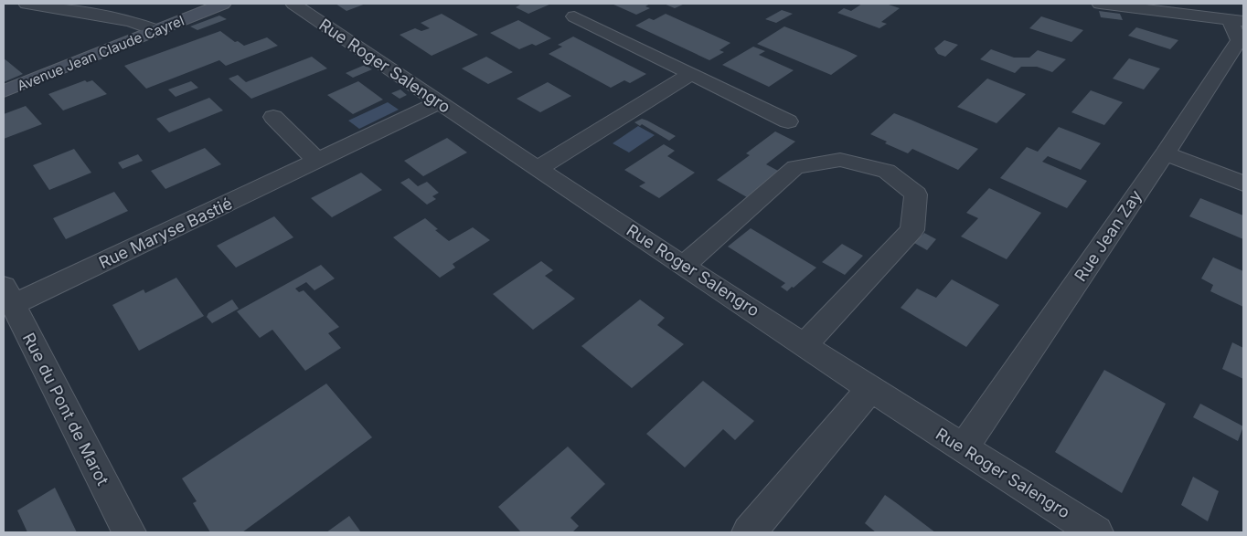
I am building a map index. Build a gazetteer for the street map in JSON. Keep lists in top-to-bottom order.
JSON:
{
  "streets": {
    "main road": ["Avenue Jean Claude Cayrel"],
    "street": [
      "Rue Roger Salengro",
      "Rue Maryse Bastié",
      "Rue Jean Zay",
      "Rue du Pont de Marot"
    ]
  },
  "crossings": [
    ["Rue Roger Salengro", "Rue Maryse Bastié"],
    ["Rue Roger Salengro", "Rue Jean Zay"],
    ["Rue Maryse Bastié", "Rue du Pont de Marot"]
  ]
}
